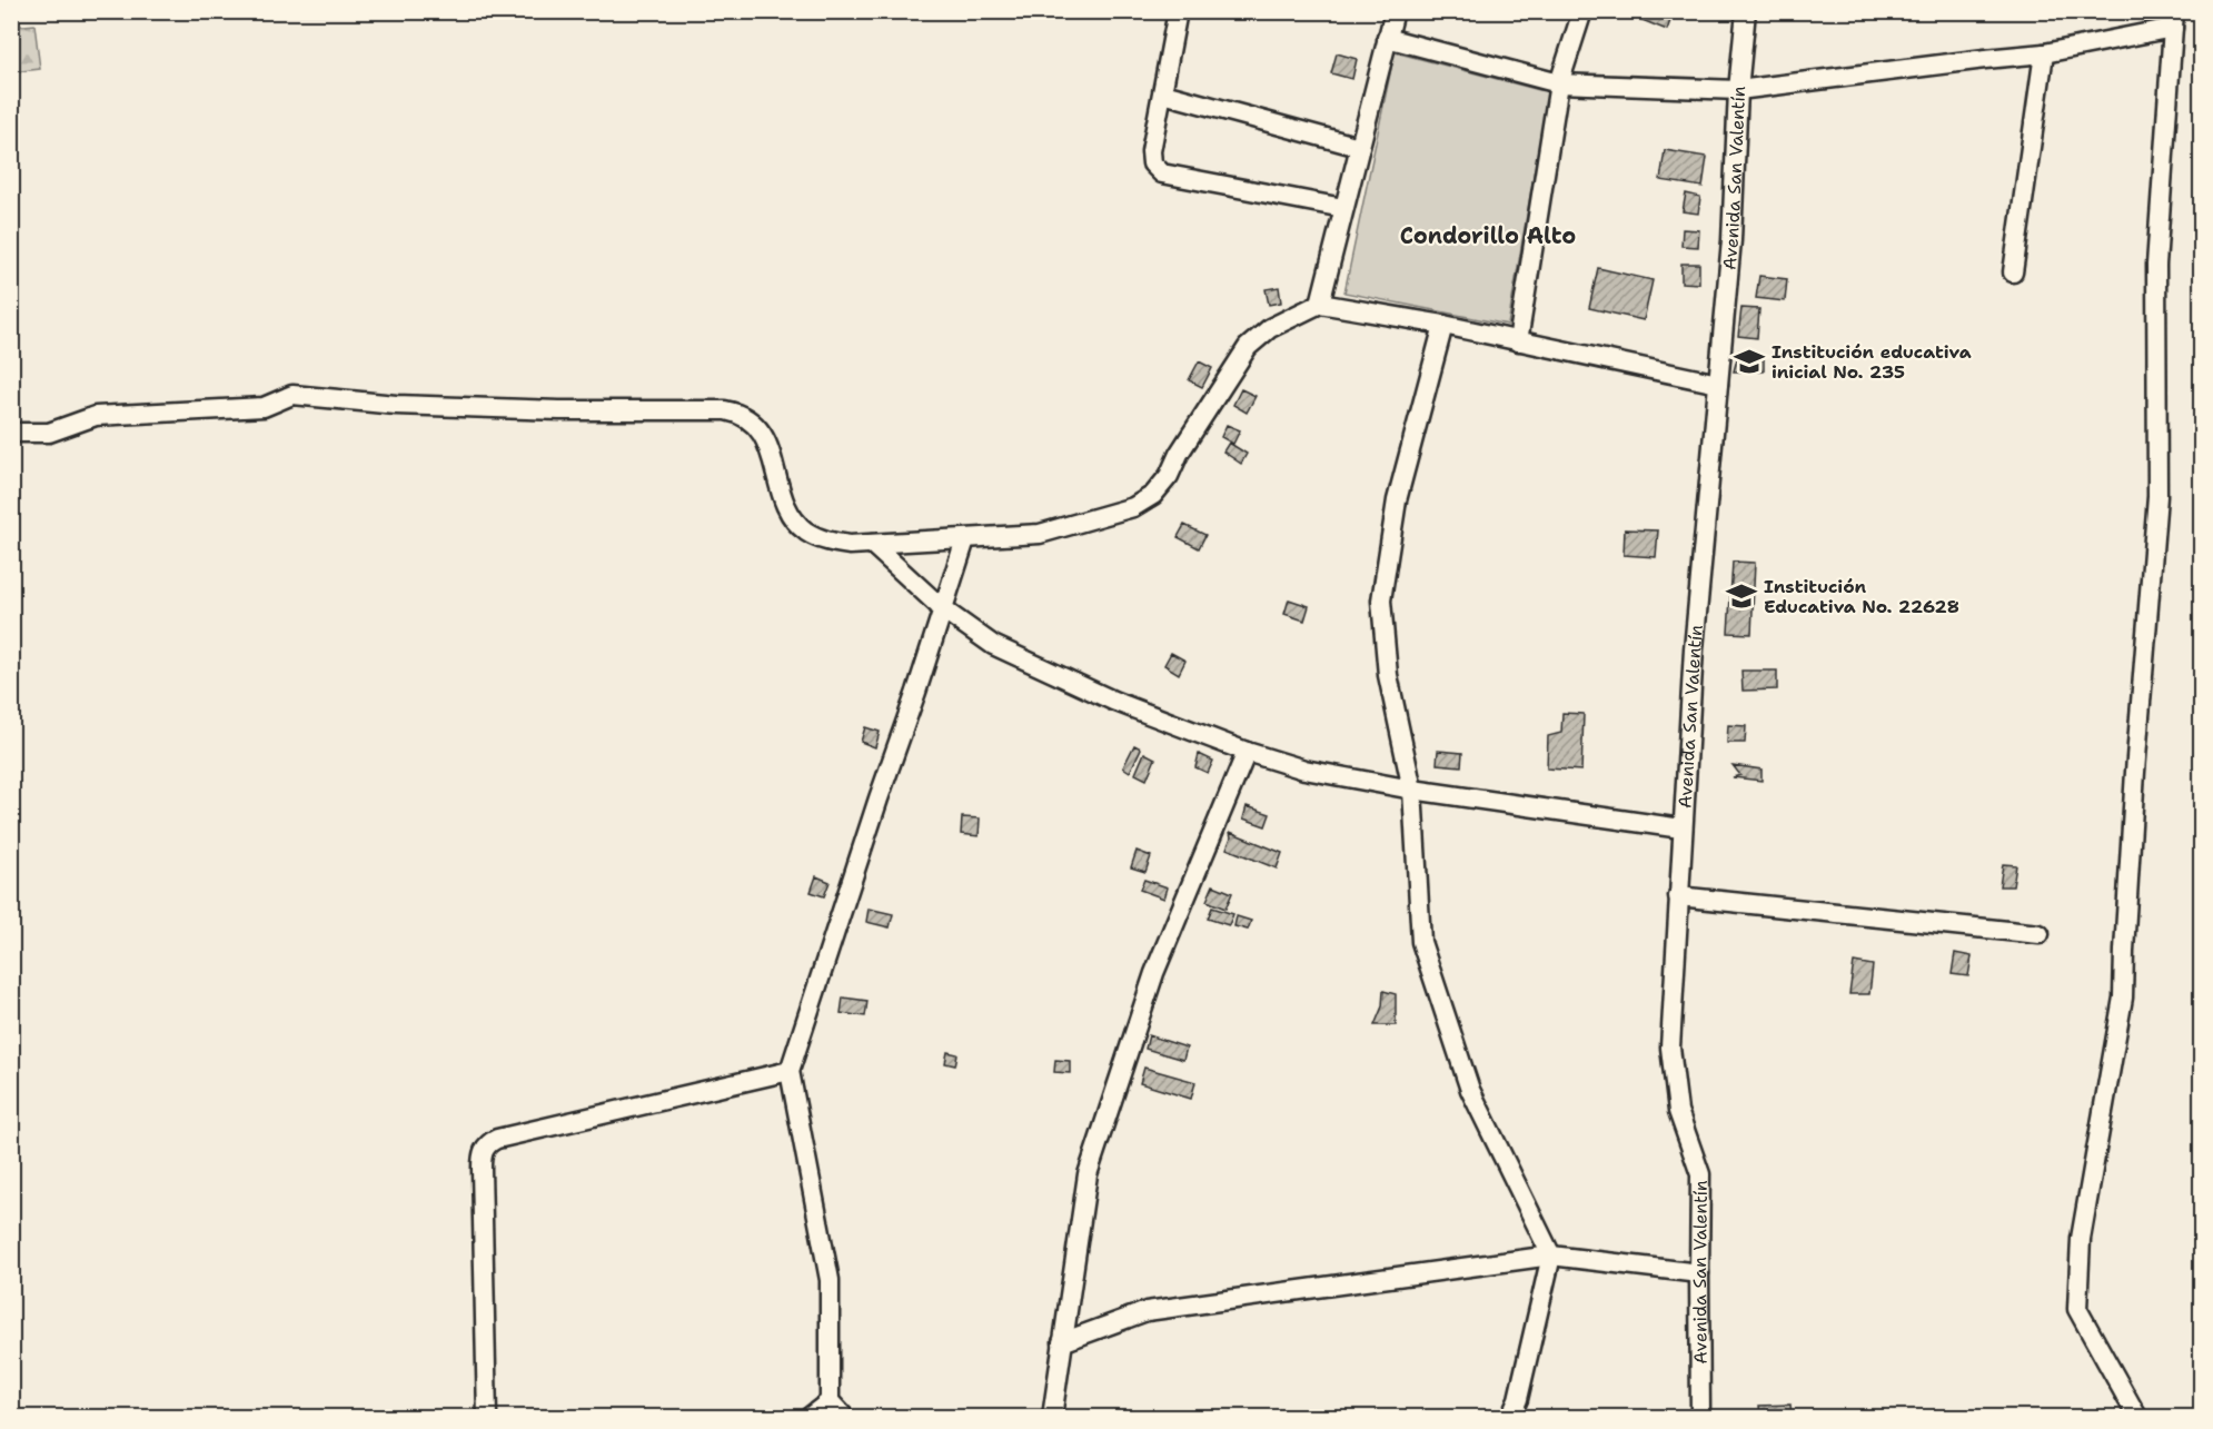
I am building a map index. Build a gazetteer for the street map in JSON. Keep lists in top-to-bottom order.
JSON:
{
  "streets": {
    "street": ["Avenida San Valentín"]
  },
  "districts": ["Condorillo Alto"],
  "places": {
    "school or university": ["Institución educativa inicial No. 235", "Institución Educativa No. 22628"]
  }
}
